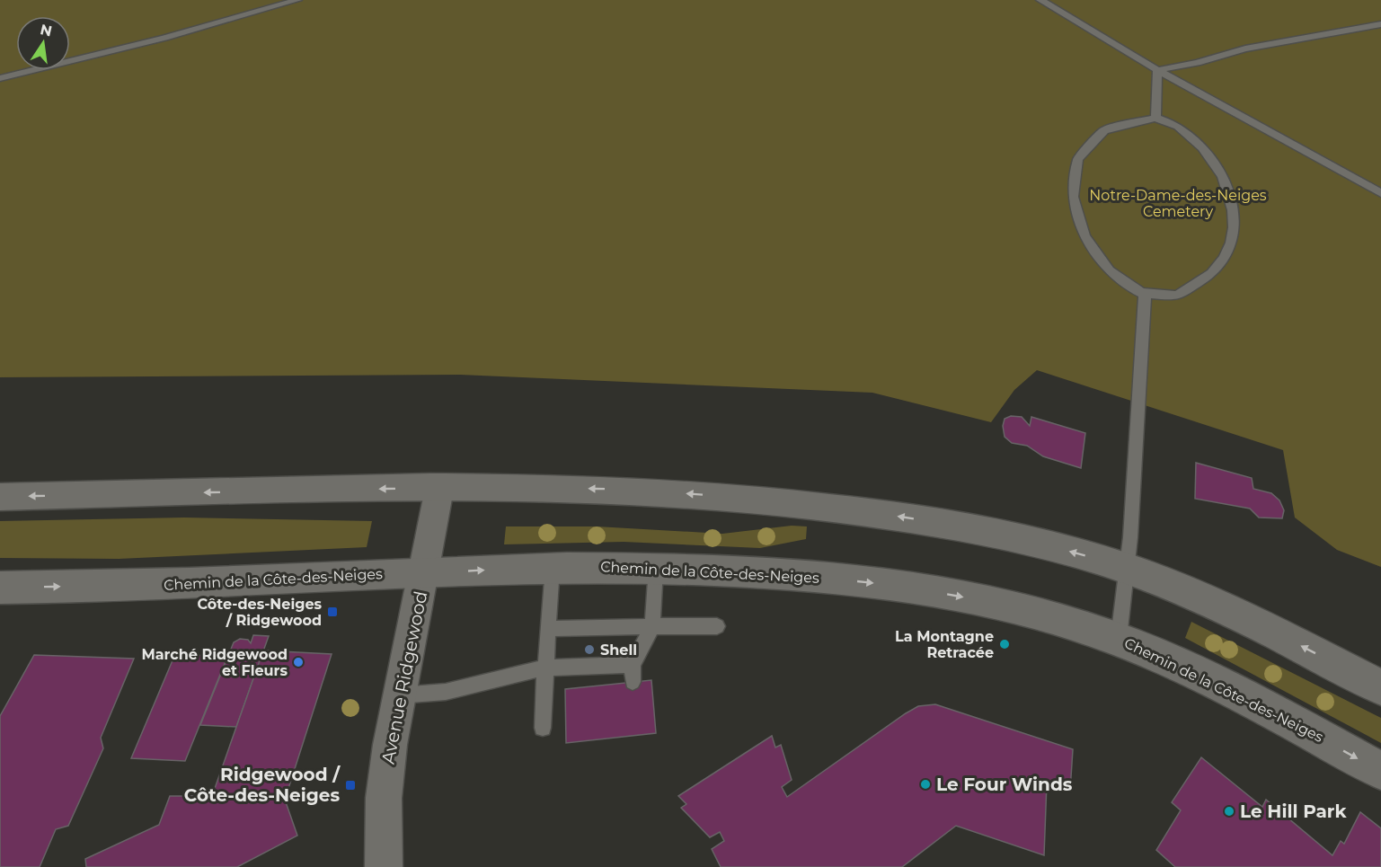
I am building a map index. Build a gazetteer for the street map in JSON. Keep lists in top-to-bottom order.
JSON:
{
  "streets": {
    "main road": ["Chemin de la Côte-des-Neiges"],
    "street": ["Avenue Ridgewood"]
  },
  "crossings": [
    ["Chemin de la Côte-des-Neiges", "Avenue Ridgewood"]
  ],
  "parks": ["Notre-Dame-des-Neiges Cemetery"],
  "places": {
    "transit": ["Côte-des-Neiges / Ridgewood", "Ridgewood / Côte-des-Neiges"],
    "other": [
      "La Montagne Retracée",
      "Shell",
      "Marché Ridgewood et Fleurs",
      "Le Four Winds",
      "Le Hill Park"
    ]
  },
  "north": "top"
}
